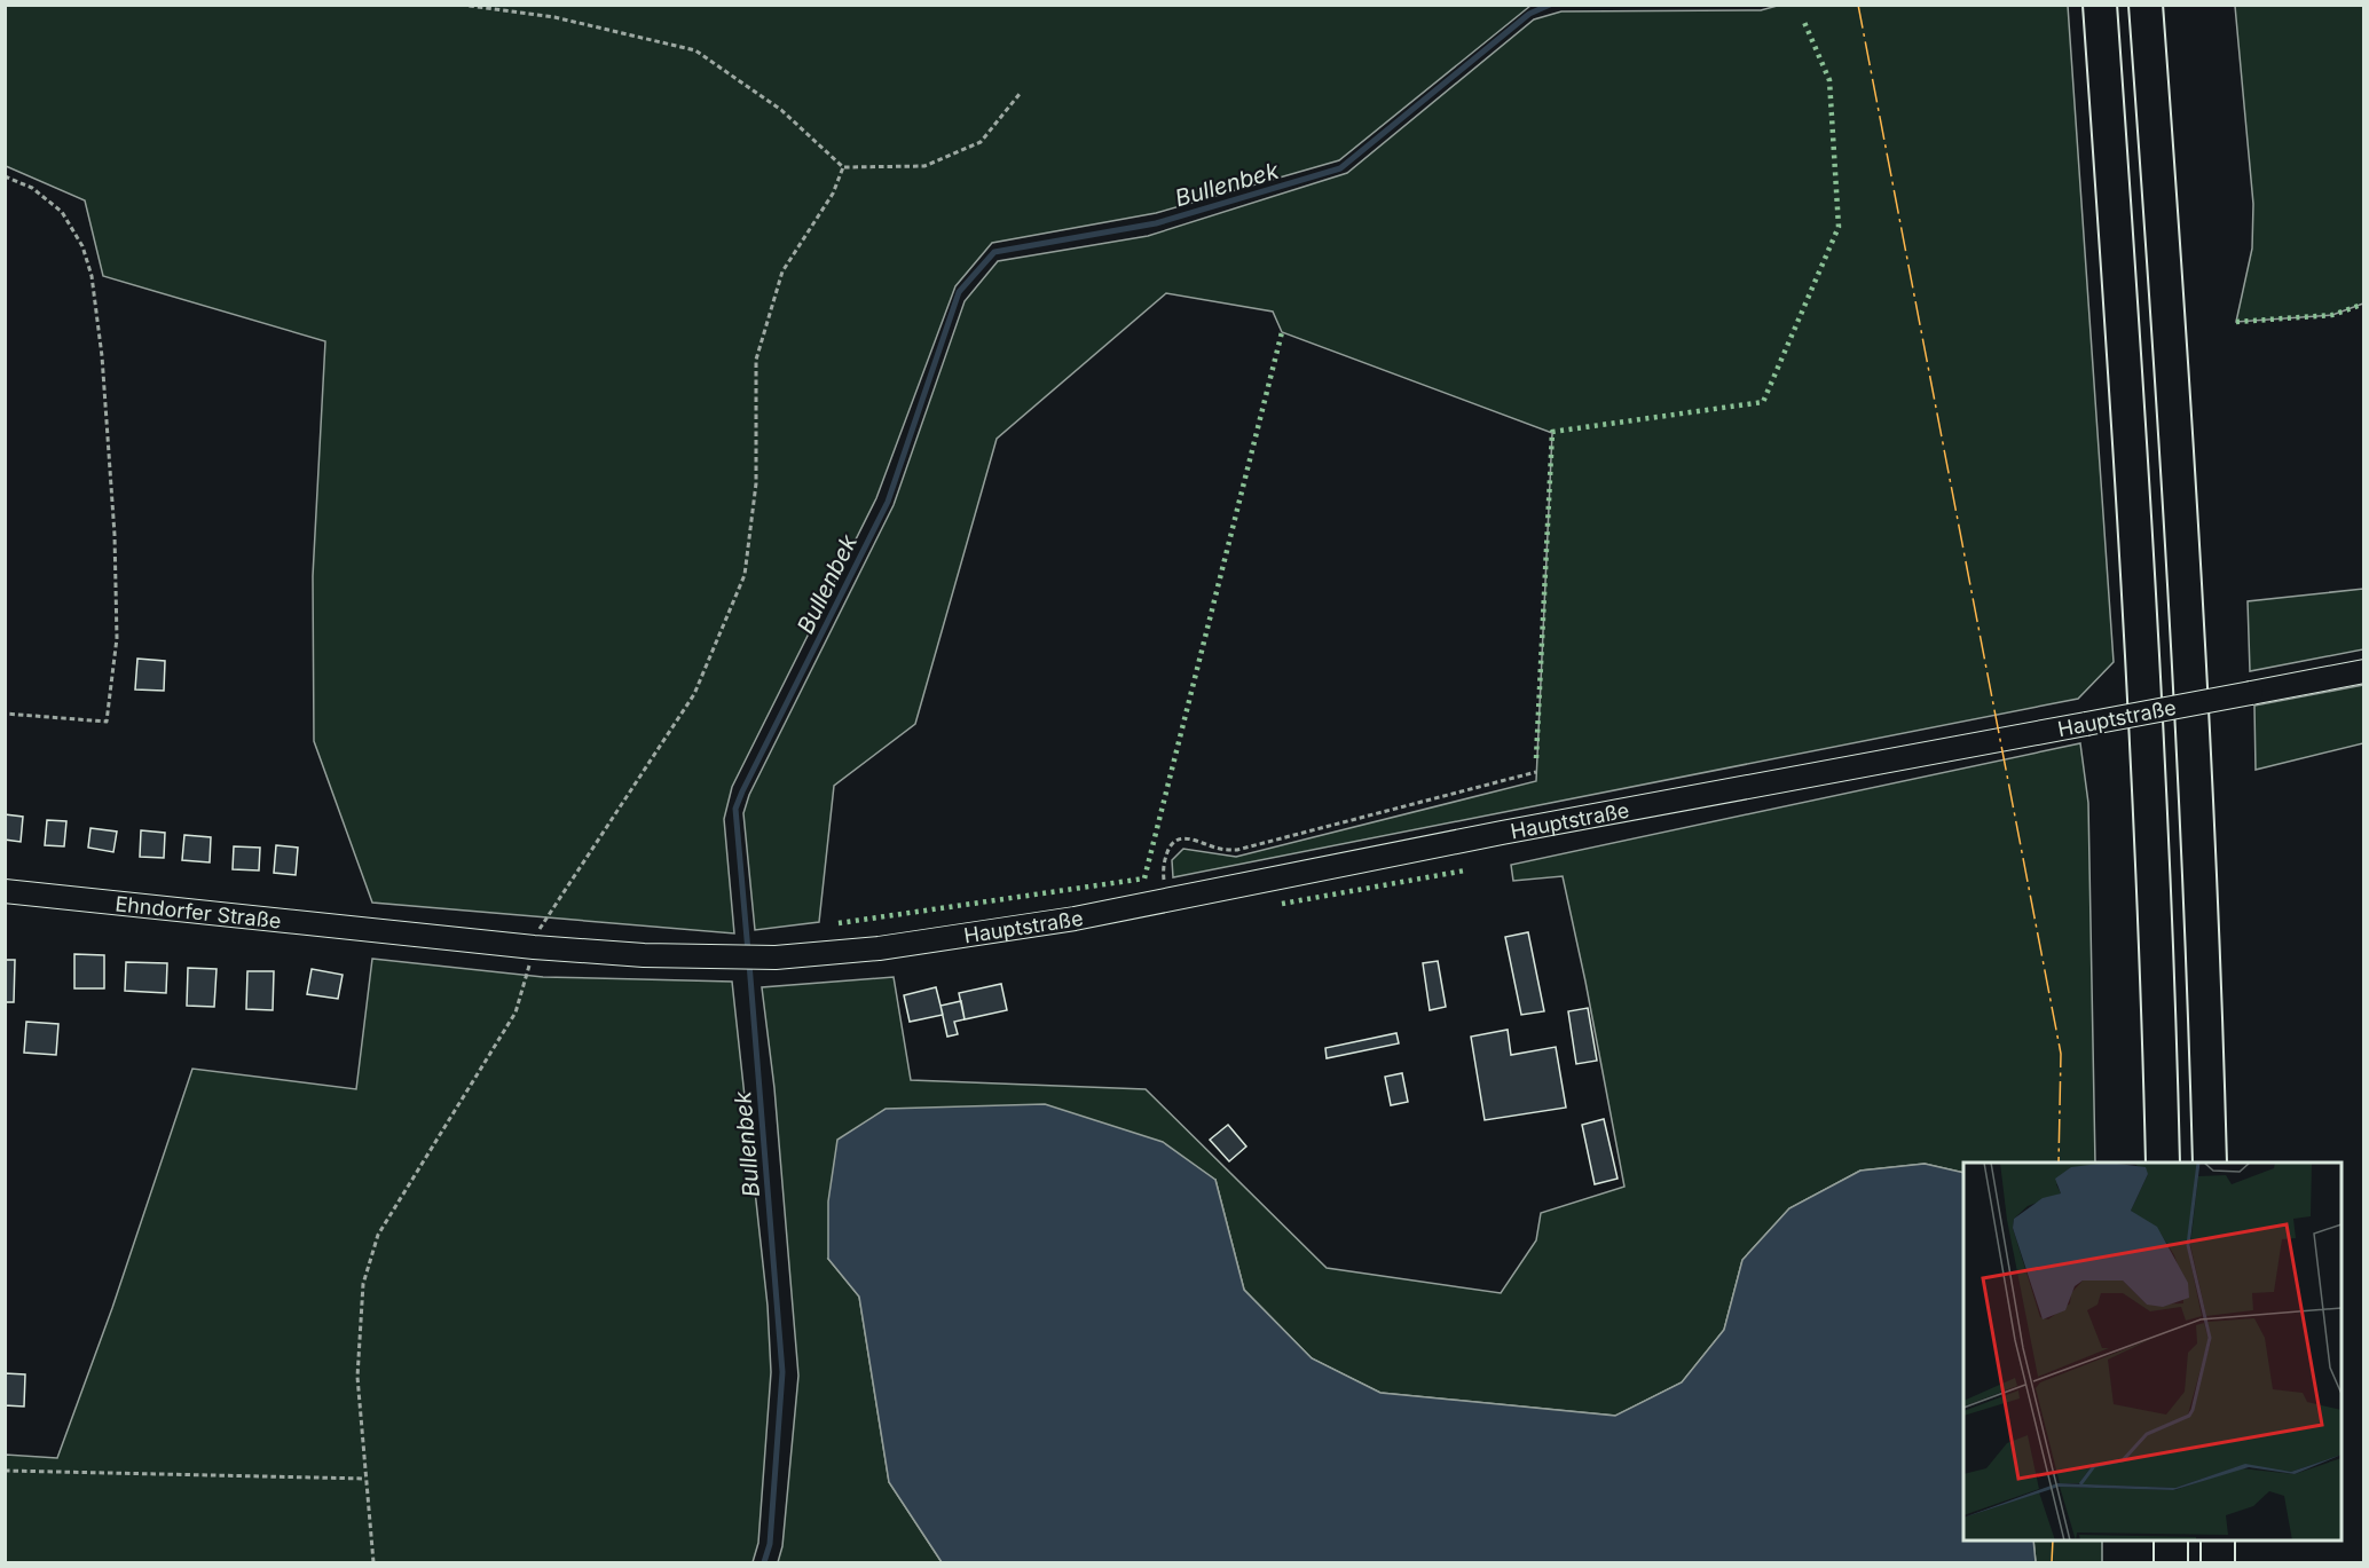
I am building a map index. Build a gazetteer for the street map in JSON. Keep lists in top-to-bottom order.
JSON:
{
  "streets": {
    "street": ["Hauptstraße", "Ehndorfer Straße"]
  },
  "crossings": [
    ["Hauptstraße", "Ehndorfer Straße"]
  ],
  "water": ["Bullenbek"]
}
